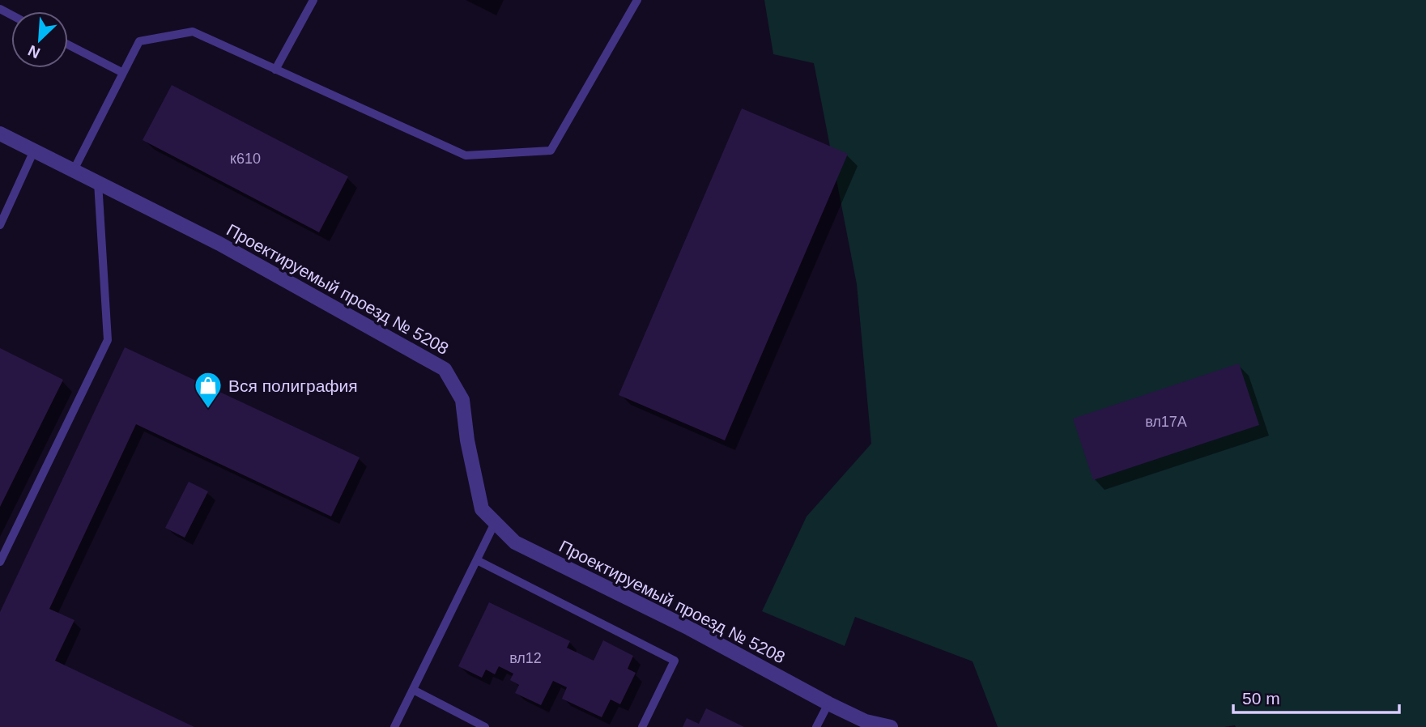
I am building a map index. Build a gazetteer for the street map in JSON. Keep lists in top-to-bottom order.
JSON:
{
  "streets": {
    "street": ["Проектируемый проезд № 5208"]
  },
  "places": {
    "shop": ["Вся полиграфия"]
  },
  "house_numbers": ["к610", "вл17А", "вл12"],
  "scale_bar": "50 m",
  "north": "bottom left"
}
